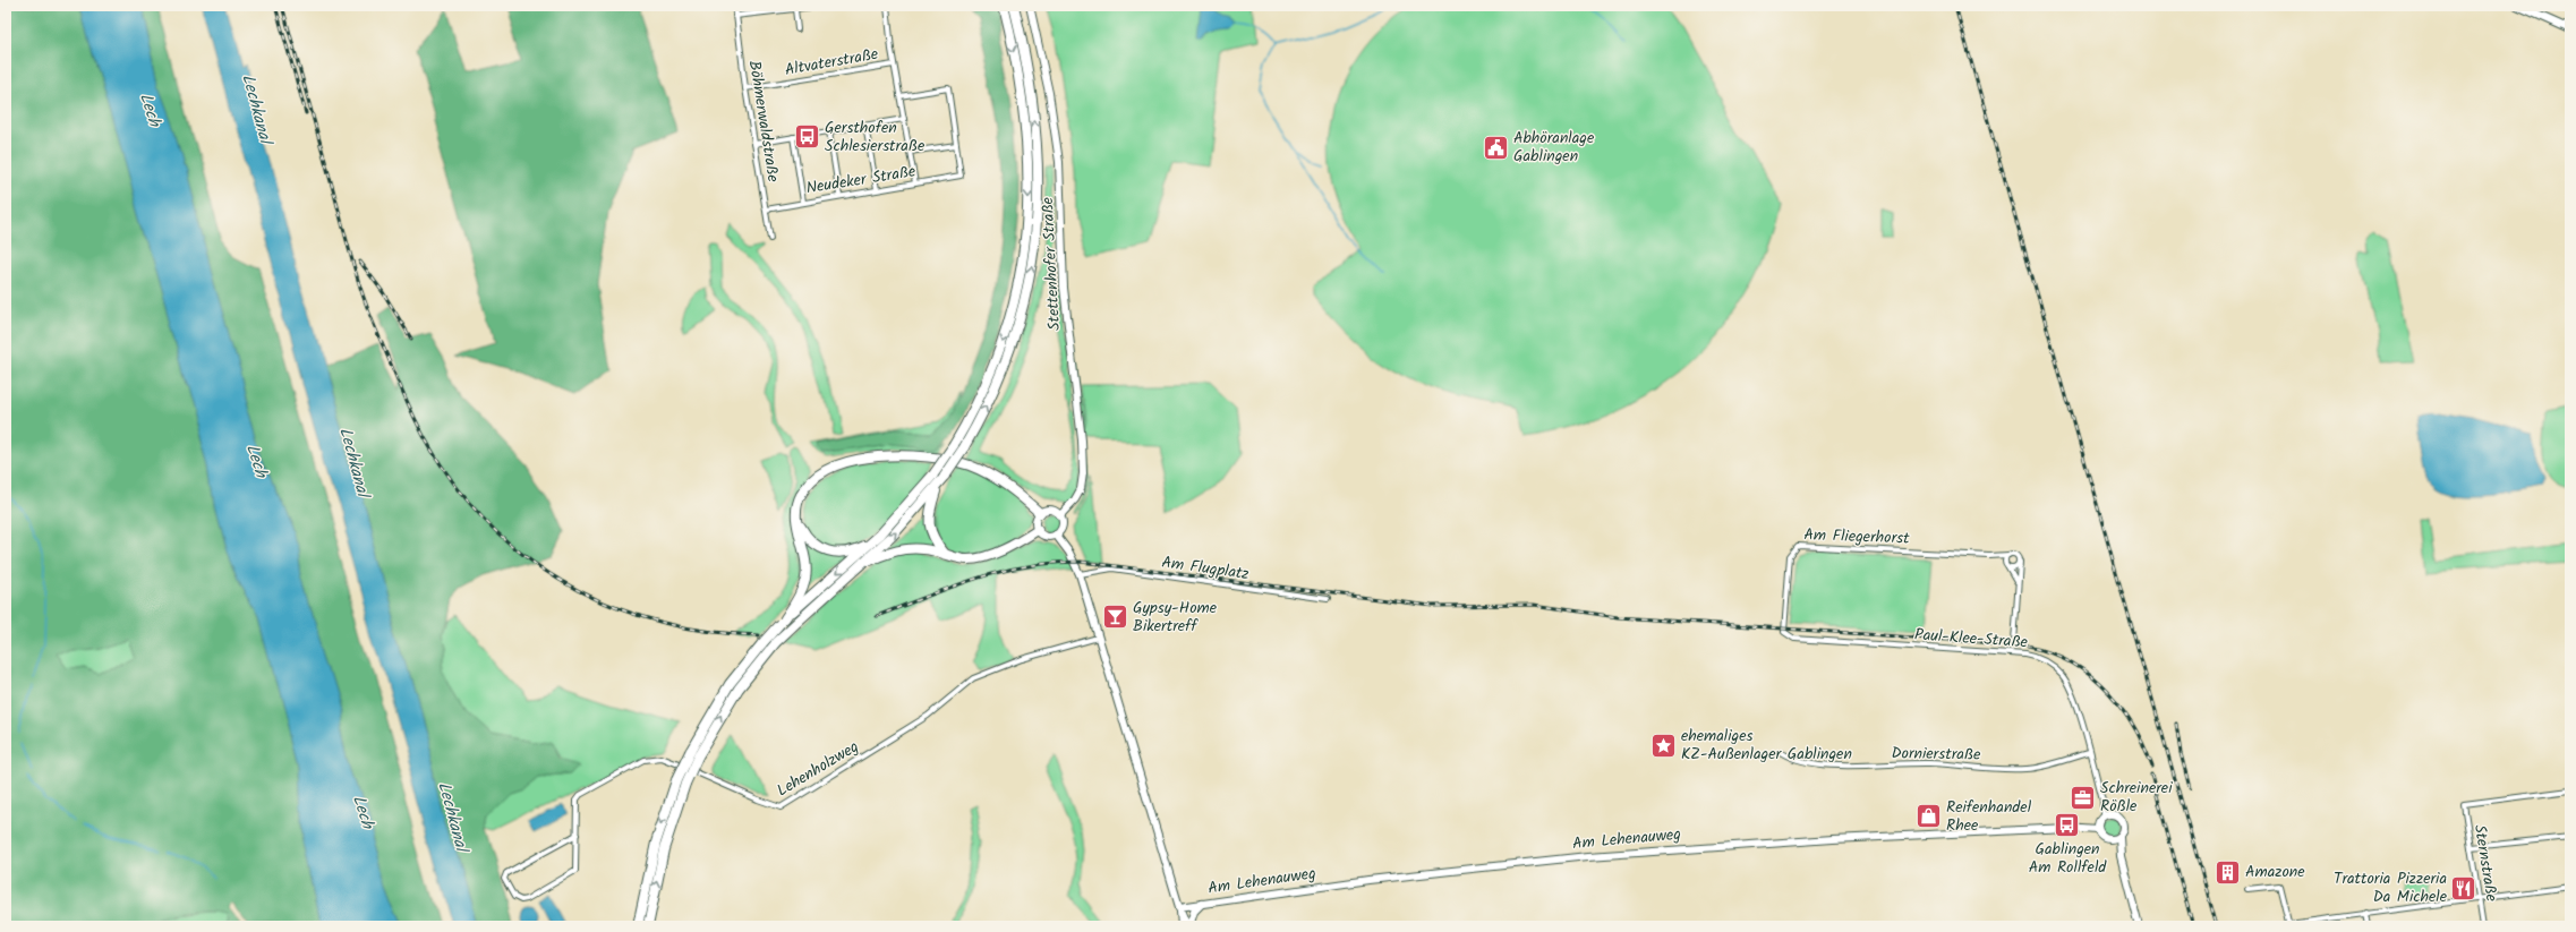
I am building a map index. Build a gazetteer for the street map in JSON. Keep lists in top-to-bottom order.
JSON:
{
  "streets": {
    "street": [
      "Altvaterstraße",
      "Böhmerwaldstraße",
      "Neudeker Straße",
      "Stettenhofer Straße",
      "Am Fliegerhorst",
      "Am Flugplatz",
      "Paul-Klee-Straße",
      "Dornierstraße",
      "Lehenholzweg",
      "Am Lehenauweg",
      "Sternstraße"
    ]
  },
  "crossings": [
    ["Altvaterstraße", "Böhmerwaldstraße"],
    ["Böhmerwaldstraße", "Neudeker Straße"],
    ["Am Fliegerhorst", "Paul-Klee-Straße"],
    ["Paul-Klee-Straße", "Dornierstraße"]
  ],
  "water": ["Lechkanal", "Lech"],
  "places": {
    "bus stop": ["Gersthofen Schlesierstraße", "Gablingen Am Rollfeld"],
    "public building": ["Abhöranlage Gablingen"],
    "bar": ["Gypsy-Home Bikertreff"],
    "place": ["ehemaliges KZ-Außenlager Gablingen"],
    "office": ["Schreinerei Rößle"],
    "shop": ["Reifenhandel Rhee"],
    "building": ["Amazone"],
    "restaurant": ["Trattoria Pizzeria Da Michele"]
  }
}
